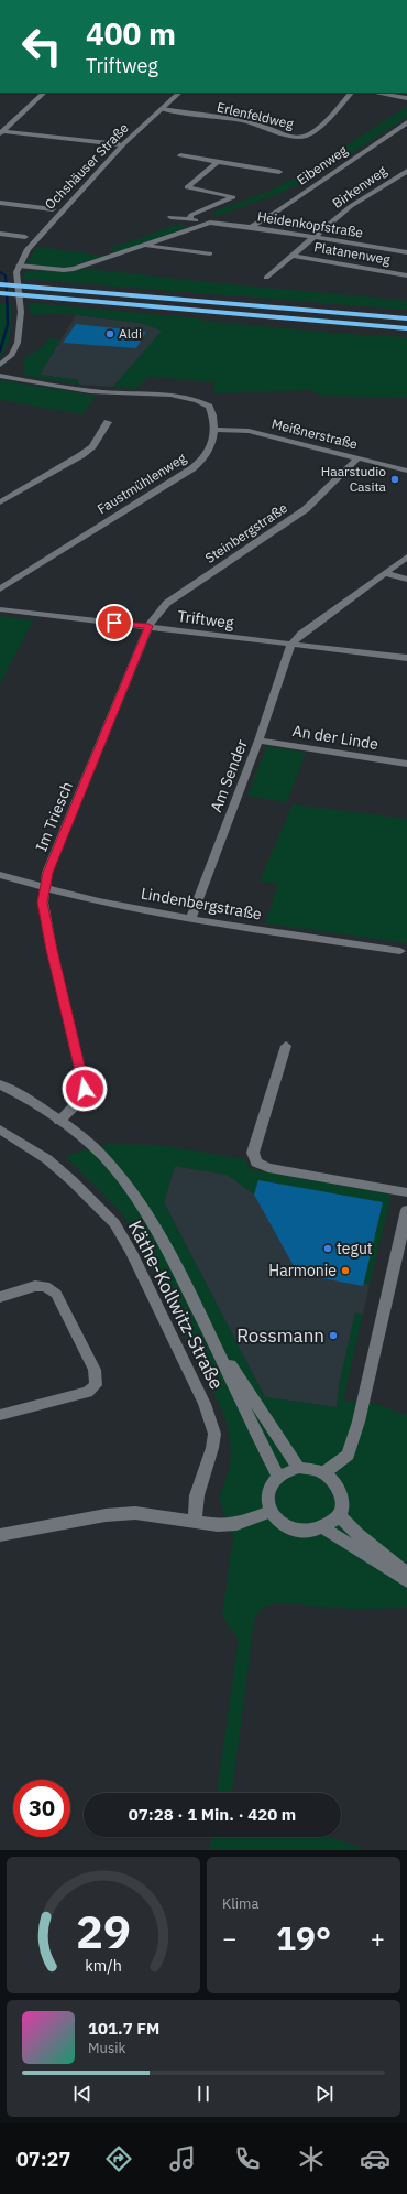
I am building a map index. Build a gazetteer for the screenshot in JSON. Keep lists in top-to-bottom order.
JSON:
{
  "streets": {
    "street": [
      "Erlenfeldweg",
      "Eibenweg",
      "Ochshäuser Straße",
      "Birkenweg",
      "Heidenkopfstraße",
      "Platanenweg",
      "Meißnerstraße",
      "Faustmühlenweg",
      "Steinbergstraße",
      "Triftweg",
      "An der Linde",
      "Am Sender",
      "Im Triesch",
      "Lindenbergstraße",
      "Käthe-Kollwitz-Straße"
    ]
  },
  "crossings": [
    ["Erlenfeldweg", "Ochshäuser Straße"],
    ["Eibenweg", "Heidenkopfstraße"],
    ["Ochshäuser Straße", "Heidenkopfstraße"],
    ["Birkenweg", "Heidenkopfstraße"],
    ["Birkenweg", "Platanenweg"],
    ["Meißnerstraße", "Faustmühlenweg"],
    ["Meißnerstraße", "Steinbergstraße"],
    ["Steinbergstraße", "Triftweg"],
    ["Steinbergstraße", "Im Triesch"],
    ["Triftweg", "Am Sender"],
    ["Triftweg", "Im Triesch"],
    ["An der Linde", "Am Sender"],
    ["Am Sender", "Lindenbergstraße"],
    ["Im Triesch", "Lindenbergstraße"]
  ],
  "places": [
    "Aldi",
    "Haarstudio Casita",
    "tegut",
    "Harmonie",
    "Rossmann"
  ],
  "page": {
    "turn": ["400 m", "Triftweg"],
    "limit": "30",
    "trip": "07:28 · 1 Min. · 420 m",
    "tile": "Klima",
    "heat": ["−", "19°", "+"],
    "song": ["101.7 FM", "Musik"],
    "tabs": "07:27",
    "gauge": ["29", "km/h"]
  }
}
